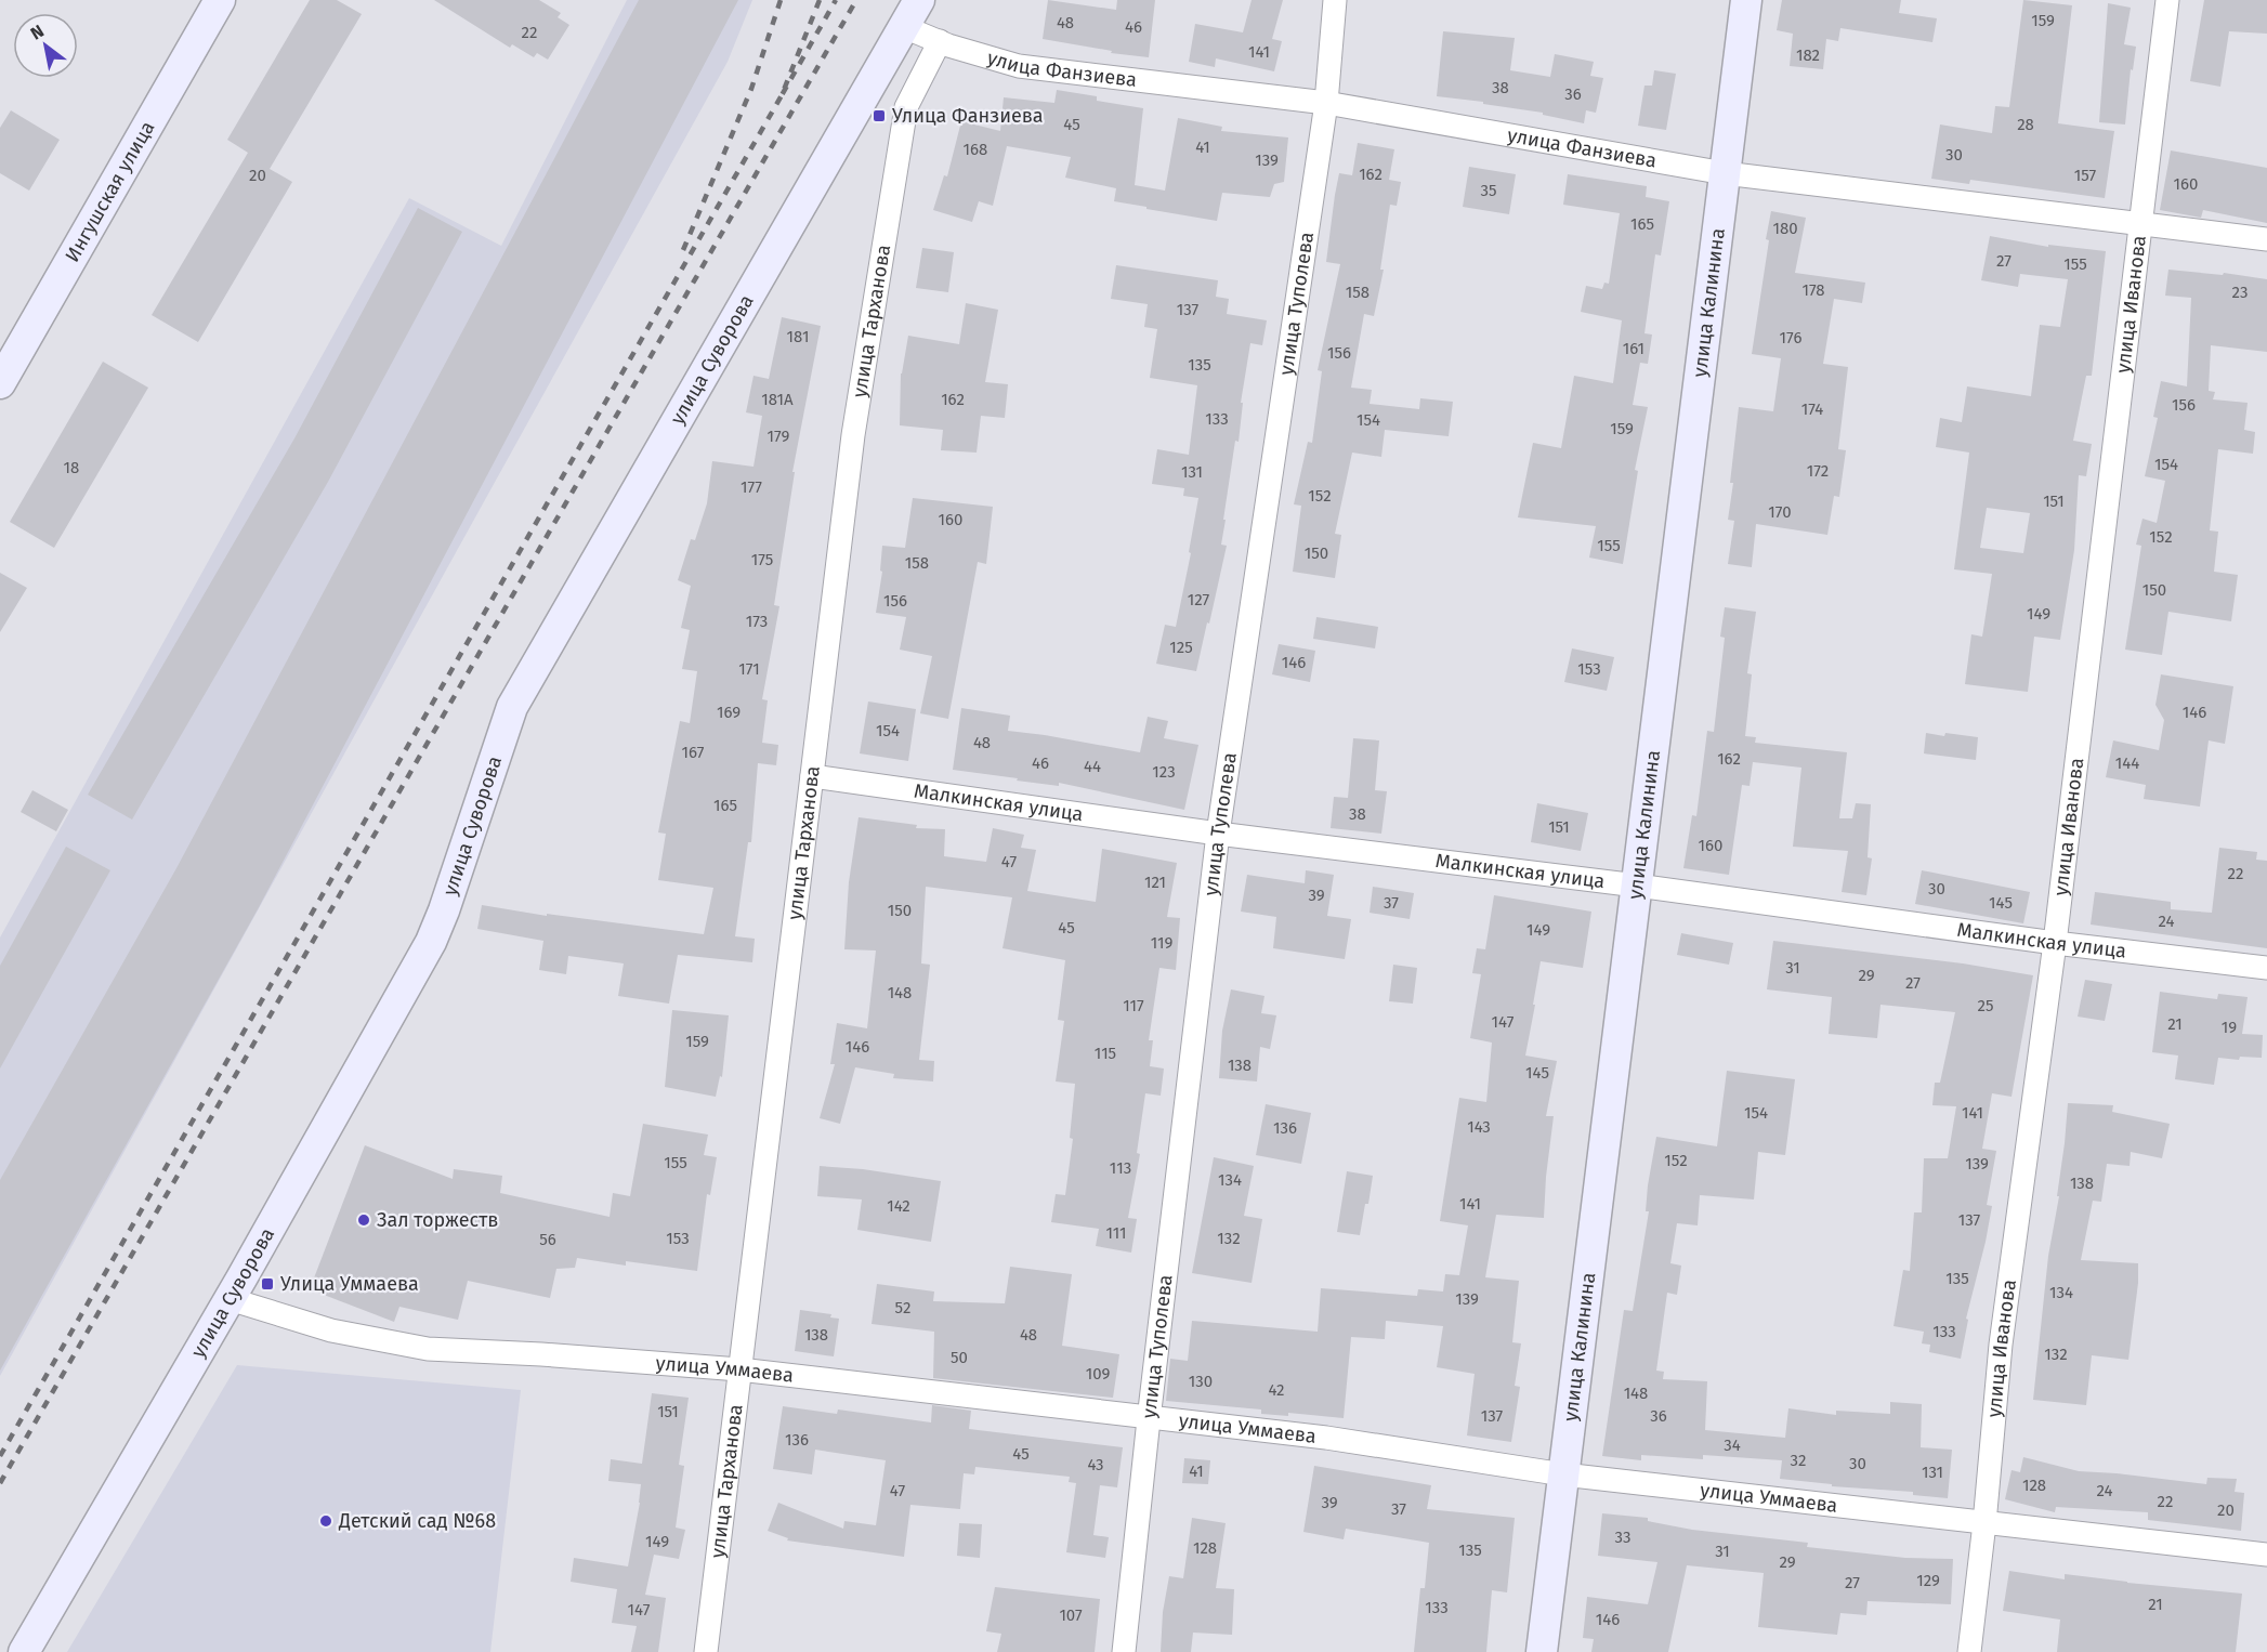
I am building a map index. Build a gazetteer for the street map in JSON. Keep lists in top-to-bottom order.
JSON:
{
  "streets": {
    "street": [
      "улица Фанзиева",
      "Ингушская улица",
      "улица Туполева",
      "улица Калинина",
      "улица Иванова",
      "улица Тарханова",
      "улица Суворова",
      "Малкинская улица",
      "улица Уммаева"
    ]
  },
  "crossings": [
    ["улица Фанзиева", "улица Туполева"],
    ["улица Фанзиева", "улица Калинина"],
    ["улица Фанзиева", "улица Иванова"],
    ["улица Фанзиева", "улица Тарханова"],
    ["улица Фанзиева", "улица Суворова"],
    ["улица Туполева", "Малкинская улица"],
    ["улица Туполева", "улица Уммаева"],
    ["улица Калинина", "Малкинская улица"],
    ["улица Калинина", "улица Уммаева"],
    ["улица Иванова", "Малкинская улица"],
    ["улица Иванова", "улица Уммаева"],
    ["улица Тарханова", "Малкинская улица"],
    ["улица Тарханова", "улица Уммаева"],
    ["улица Суворова", "улица Уммаева"]
  ],
  "places": {
    "transit": ["Улица Фанзиева", "Улица Уммаева"],
    "other": ["Зал торжеств", "Детский сад №68"]
  },
  "house_numbers": [
    "159",
    "48",
    "46",
    "22",
    "141",
    "182",
    "38",
    "36",
    "45",
    "28",
    "41",
    "168",
    "30",
    "139",
    "162",
    "20",
    "157",
    "160",
    "35",
    "165",
    "180",
    "27",
    "155",
    "178",
    "158",
    "23",
    "137",
    "181",
    "176",
    "161",
    "156",
    "135",
    "181А",
    "162",
    "156",
    "174",
    "133",
    "154",
    "159",
    "179",
    "154",
    "18",
    "172",
    "131",
    "177",
    "152",
    "151",
    "170",
    "160",
    "152",
    "155",
    "150",
    "175",
    "158",
    "150",
    "127",
    "156",
    "149",
    "173",
    "125",
    "146",
    "171",
    "153",
    "169",
    "146",
    "154",
    "48",
    "167",
    "162",
    "46",
    "144",
    "44",
    "123",
    "165",
    "38",
    "151",
    "160",
    "47",
    "22",
    "121",
    "30",
    "39",
    "37",
    "145",
    "150",
    "24",
    "45",
    "149",
    "119",
    "31",
    "29",
    "27",
    "148",
    "117",
    "25",
    "147",
    "21",
    "19",
    "159",
    "146",
    "115",
    "138",
    "145",
    "154",
    "141",
    "143",
    "136",
    "152",
    "155",
    "139",
    "113",
    "134",
    "138",
    "141",
    "142",
    "137",
    "111",
    "153",
    "132",
    "56",
    "135",
    "134",
    "139",
    "52",
    "133",
    "138",
    "48",
    "132",
    "50",
    "109",
    "130",
    "42",
    "148",
    "151",
    "137",
    "36",
    "136",
    "34",
    "45",
    "32",
    "30",
    "43",
    "41",
    "131",
    "128",
    "47",
    "24",
    "22",
    "39",
    "37",
    "20",
    "33",
    "149",
    "128",
    "135",
    "31",
    "29",
    "129",
    "27",
    "21",
    "133",
    "147",
    "107",
    "146"
  ],
  "north": "top left"
}
